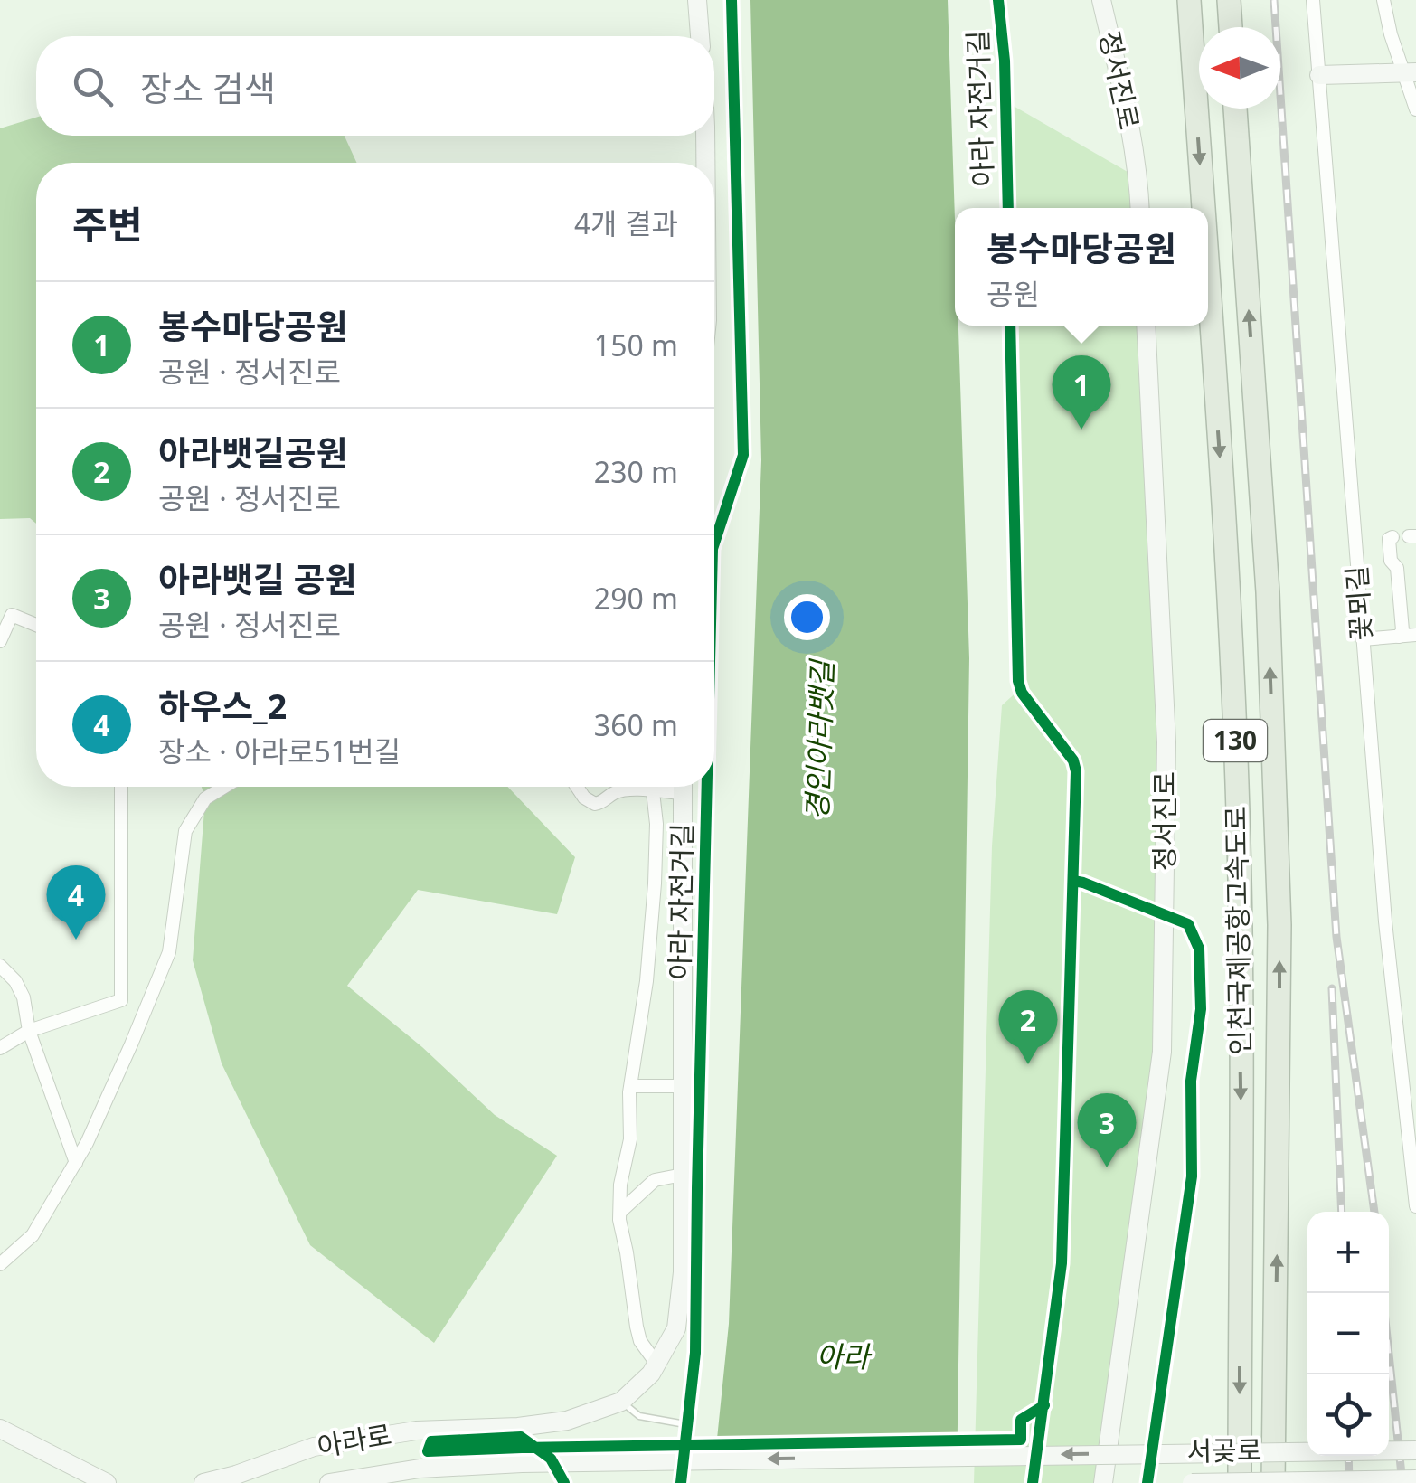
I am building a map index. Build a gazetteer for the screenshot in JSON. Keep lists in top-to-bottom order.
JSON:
{
  "streets": {
    "highway": ["130", "인천국제공항고속도로"],
    "main road": ["정서진로", "아라로", "서곶로"],
    "street": ["꽃뫼길"],
    "cycle path": ["아라 자전거길"]
  },
  "one_way": ["서곶로"],
  "water": ["경인아라뱃길", "아라"],
  "north": "left",
  "page": {
    "search": "장소 검색",
    "heading": ["주변", "4개 결과"],
    "popup": ["봉수마당공원", "공원"],
    "list": [
      {
        "mark": "1",
        "name": "봉수마당공원",
        "note": "공원 · 정서진로",
        "value": "150 m"
      },
      {
        "mark": "2",
        "name": "아라뱃길공원",
        "note": "공원 · 정서진로",
        "value": "230 m"
      },
      {
        "mark": "3",
        "name": "아라뱃길 공원",
        "note": "공원 · 정서진로",
        "value": "290 m"
      },
      {
        "mark": "4",
        "name": "하우스_2",
        "note": "장소 · 아라로51번길",
        "value": "360 m"
      }
    ],
    "pins": [
      "1",
      "4",
      "2",
      "3"
    ],
    "map_buttons": ["+", "−"]
  }
}
